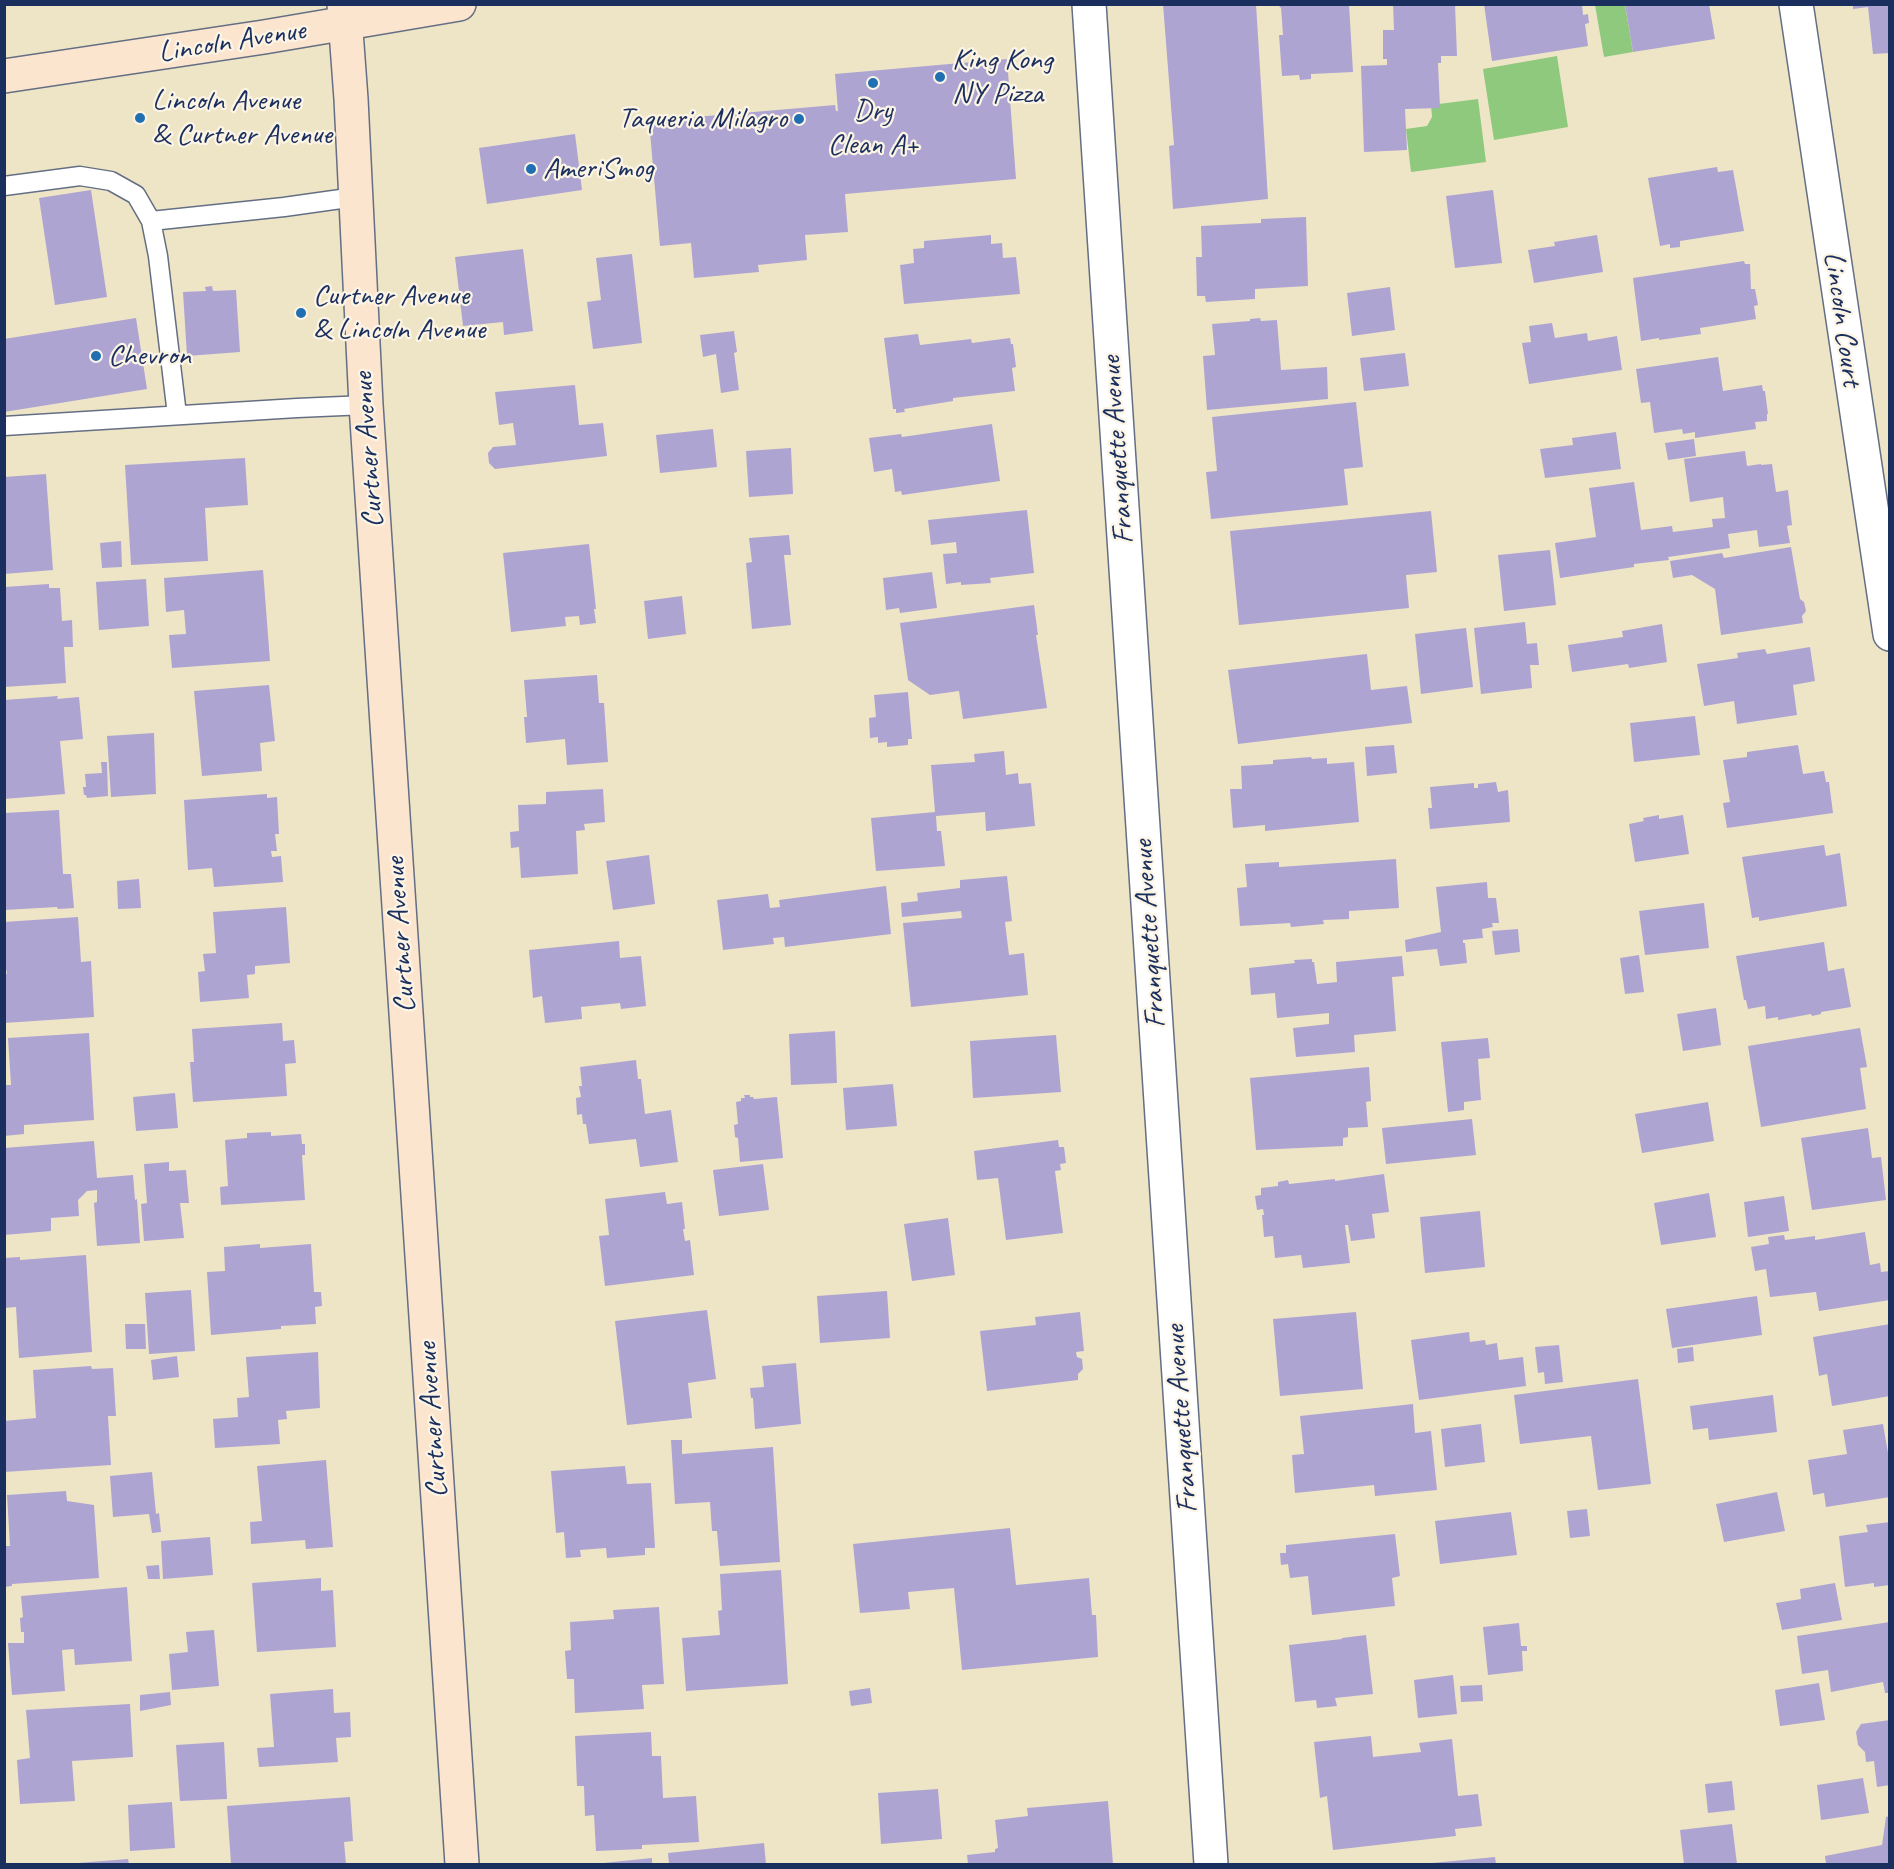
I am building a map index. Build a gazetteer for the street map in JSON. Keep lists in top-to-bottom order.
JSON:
{
  "streets": {
    "main road": ["Lincoln Avenue", "Curtner Avenue"],
    "street": ["Lincoln Court", "Franquette Avenue"]
  },
  "crossings": [
    ["Lincoln Avenue", "Curtner Avenue"]
  ],
  "places": [
    "King Kong NY Pizza",
    "Dry Clean A+",
    "Lincoln Avenue & Curtner Avenue",
    "Taqueria Milagro",
    "AmeriSmog",
    "Curtner Avenue & Lincoln Avenue",
    "Chevron"
  ]
}
